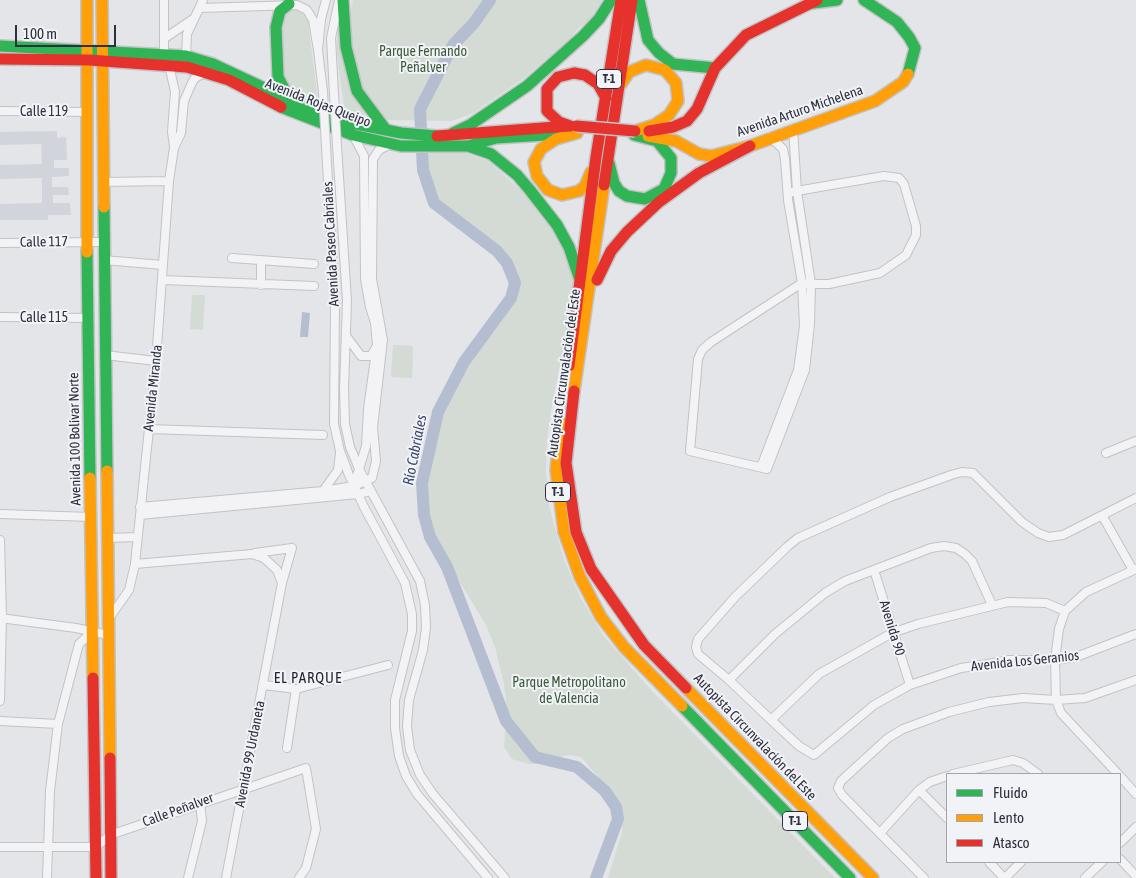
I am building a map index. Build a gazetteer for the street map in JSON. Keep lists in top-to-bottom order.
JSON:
{
  "streets": {
    "main road": [
      "T-1",
      "Avenida Rojas Queipo",
      "Avenida Arturo Michelena",
      "Autopista Circunvalación del Este",
      "Avenida 100 Bolívar Norte"
    ],
    "street": [
      "Calle 119",
      "Calle 117",
      "Avenida Paseo Cabriales",
      "Calle 115",
      "Avenida Miranda",
      "Avenida 90",
      "Avenida Los Geranios",
      "Avenida 99 Urdaneta",
      "Calle Peñalver"
    ]
  },
  "crossings": [
    ["Avenida Rojas Queipo", "Avenida Arturo Michelena"],
    ["Avenida Rojas Queipo", "Avenida Miranda"],
    ["Avenida Rojas Queipo", "Avenida 100 Bolívar Norte"],
    ["Calle 119", "Avenida 100 Bolívar Norte"],
    ["Calle 117", "Avenida 100 Bolívar Norte"],
    ["Calle 115", "Avenida 100 Bolívar Norte"],
    ["Avenida 90", "Avenida Los Geranios"],
    ["Avenida 99 Urdaneta", "Calle Peñalver"]
  ],
  "districts": ["EL PARQUE"],
  "water": ["Río Cabriales"],
  "parks": ["Parque Fernando Peñalver", "Parque Metropolitano de Valencia"],
  "legend": ["Fluido", "Lento", "Atasco"],
  "scale_bar": "100 m"
}
